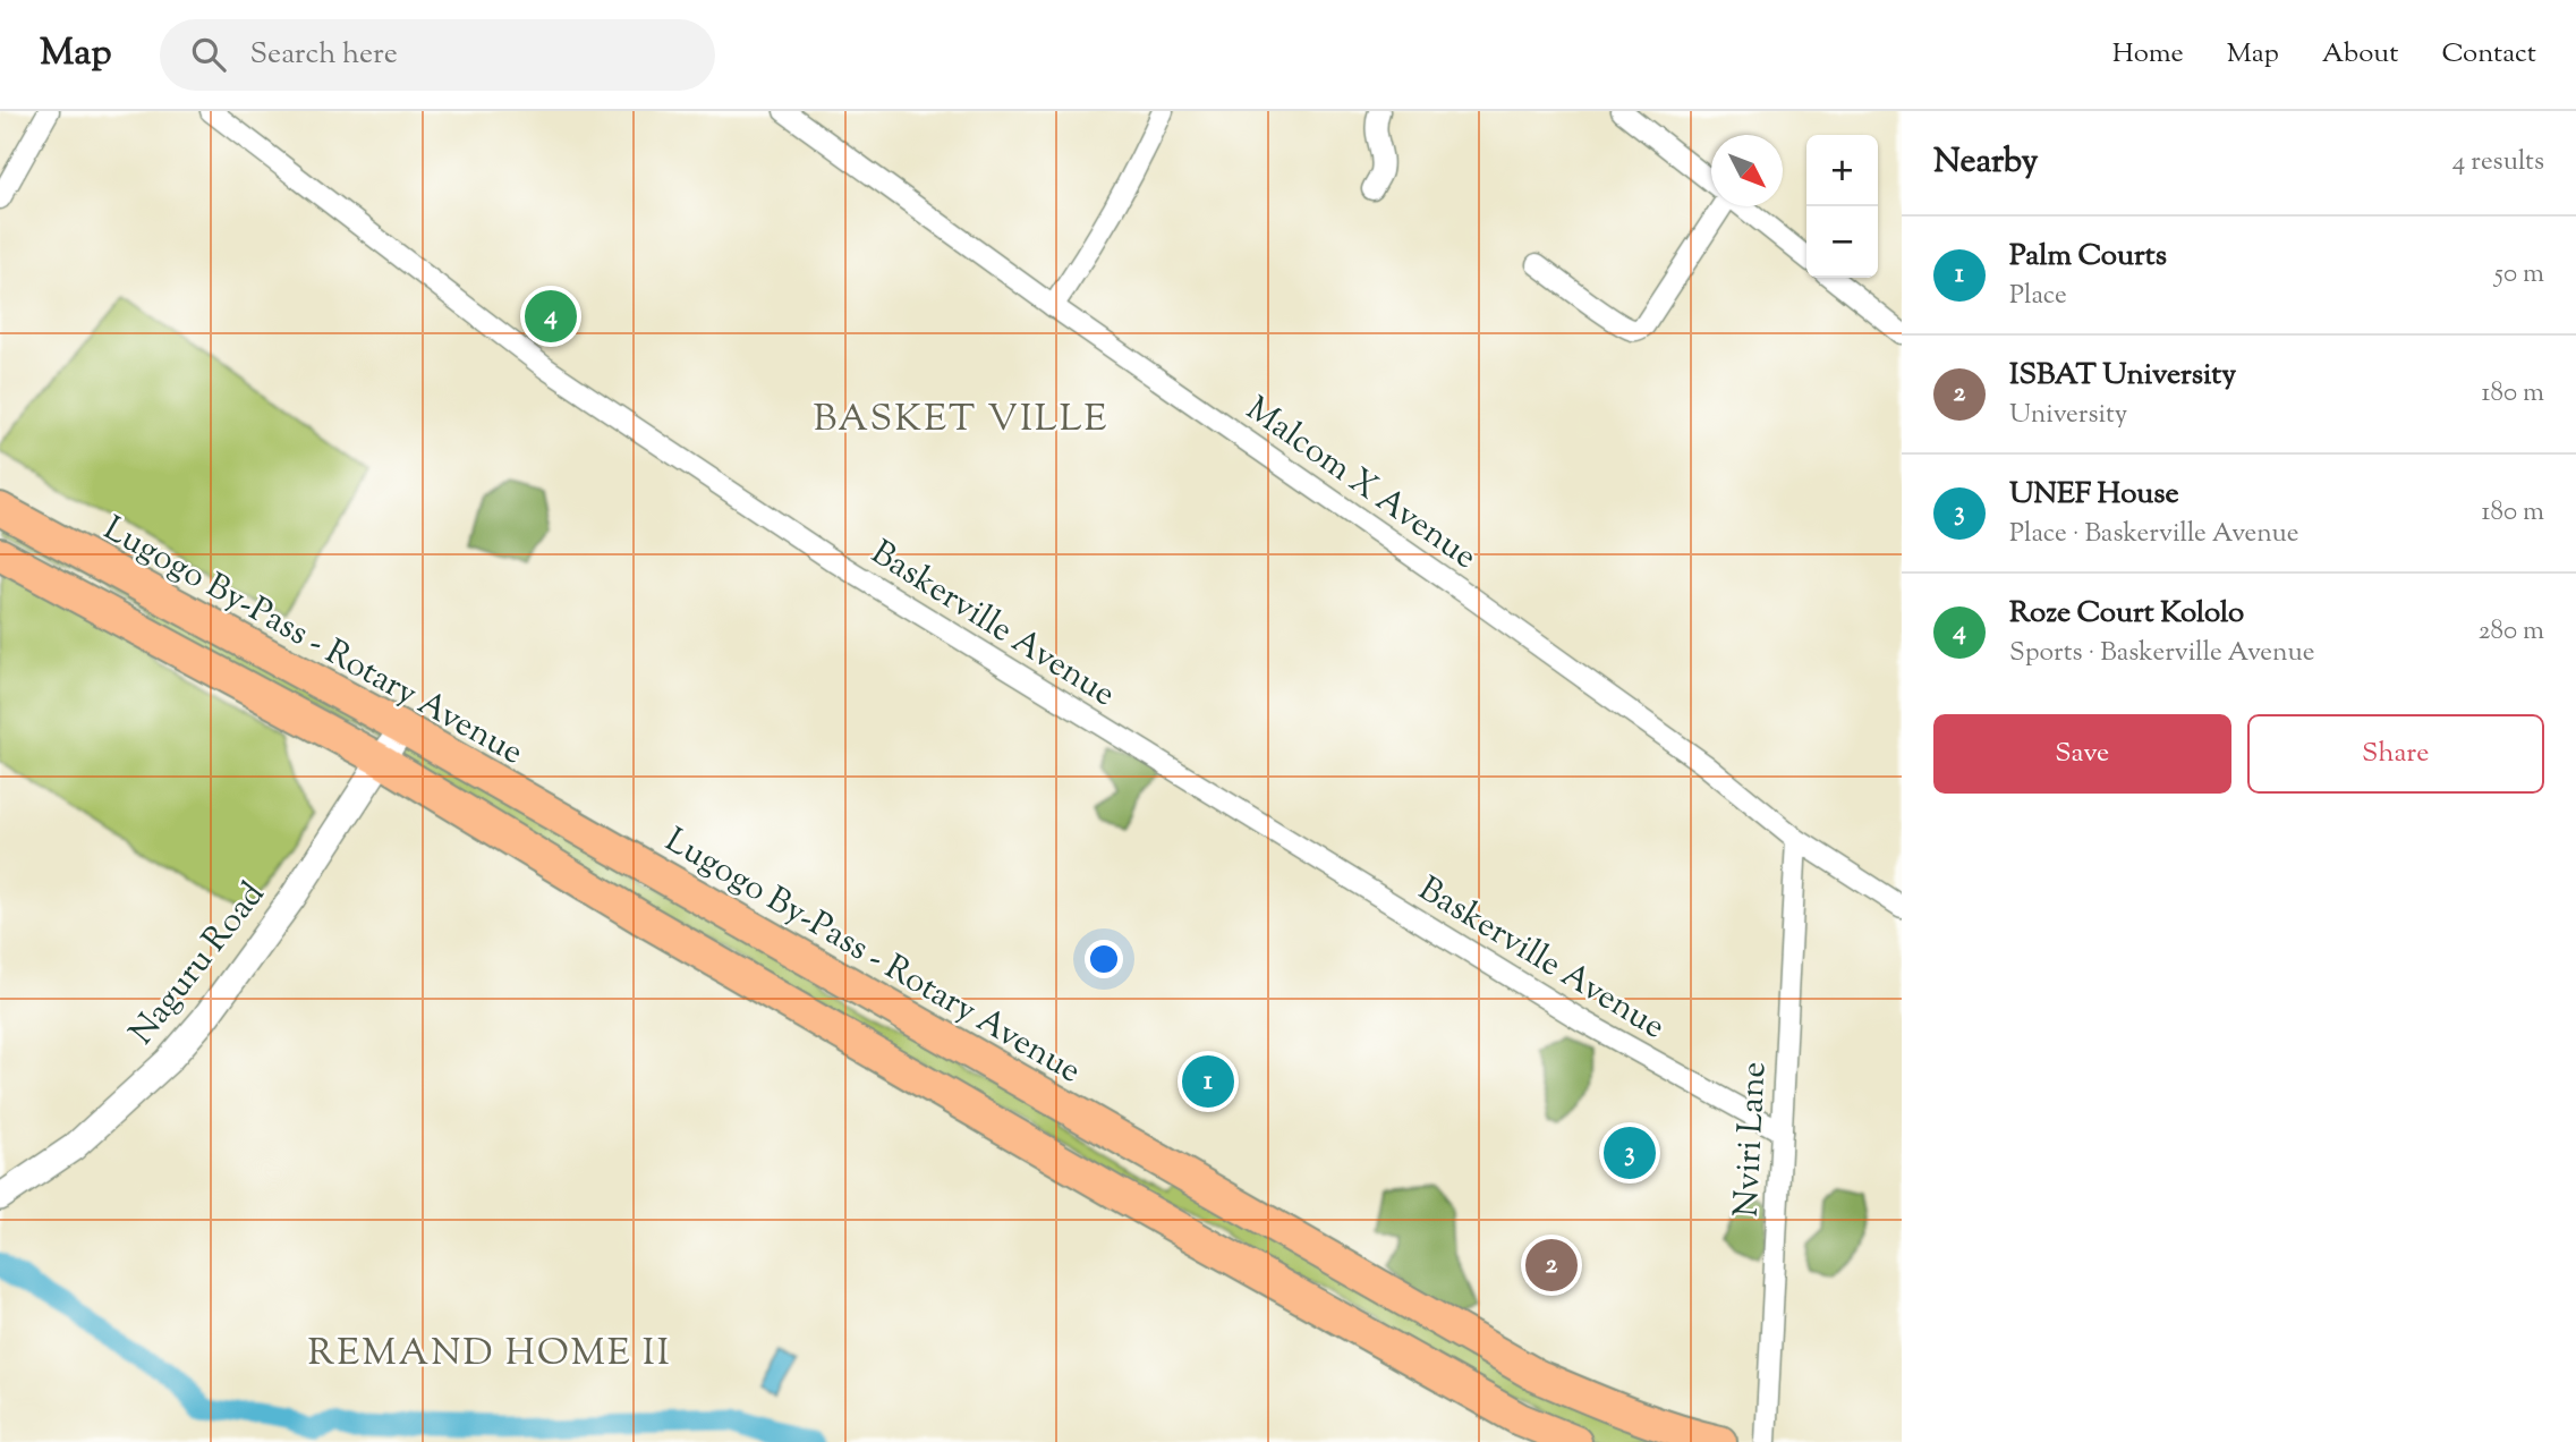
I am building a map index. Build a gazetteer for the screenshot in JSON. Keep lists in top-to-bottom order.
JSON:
{
  "streets": {
    "main road": ["Lugogo By-Pass - Rotary Avenue"],
    "street": [
      "Malcom X Avenue",
      "Baskerville Avenue",
      "Naguru Road",
      "Nviri Lane"
    ]
  },
  "crossings": [
    ["Malcom X Avenue", "Nviri Lane"],
    ["Baskerville Avenue", "Nviri Lane"],
    ["Lugogo By-Pass - Rotary Avenue", "Naguru Road"]
  ],
  "districts": ["BASKET VILLE", "REMAND HOME II"],
  "north": "bottom right",
  "page": {
    "header": "Map",
    "search": "Search here",
    "nav": [
      "Home",
      "Map",
      "About",
      "Contact"
    ],
    "heading": ["Nearby", "4 results"],
    "map_buttons": ["+", "−"],
    "list": [
      {
        "mark": "1",
        "name": "Palm Courts",
        "note": "Place",
        "value": "50 m"
      },
      {
        "mark": "2",
        "name": "ISBAT University",
        "note": "University",
        "value": "180 m"
      },
      {
        "mark": "3",
        "name": "UNEF House",
        "note": "Place · Baskerville Avenue",
        "value": "180 m"
      },
      {
        "mark": "4",
        "name": "Roze Court Kololo",
        "note": "Sports · Baskerville Avenue",
        "value": "280 m"
      }
    ],
    "pins": [
      "4",
      "1",
      "3",
      "2"
    ],
    "buttons": ["Save", "Share"]
  }
}
